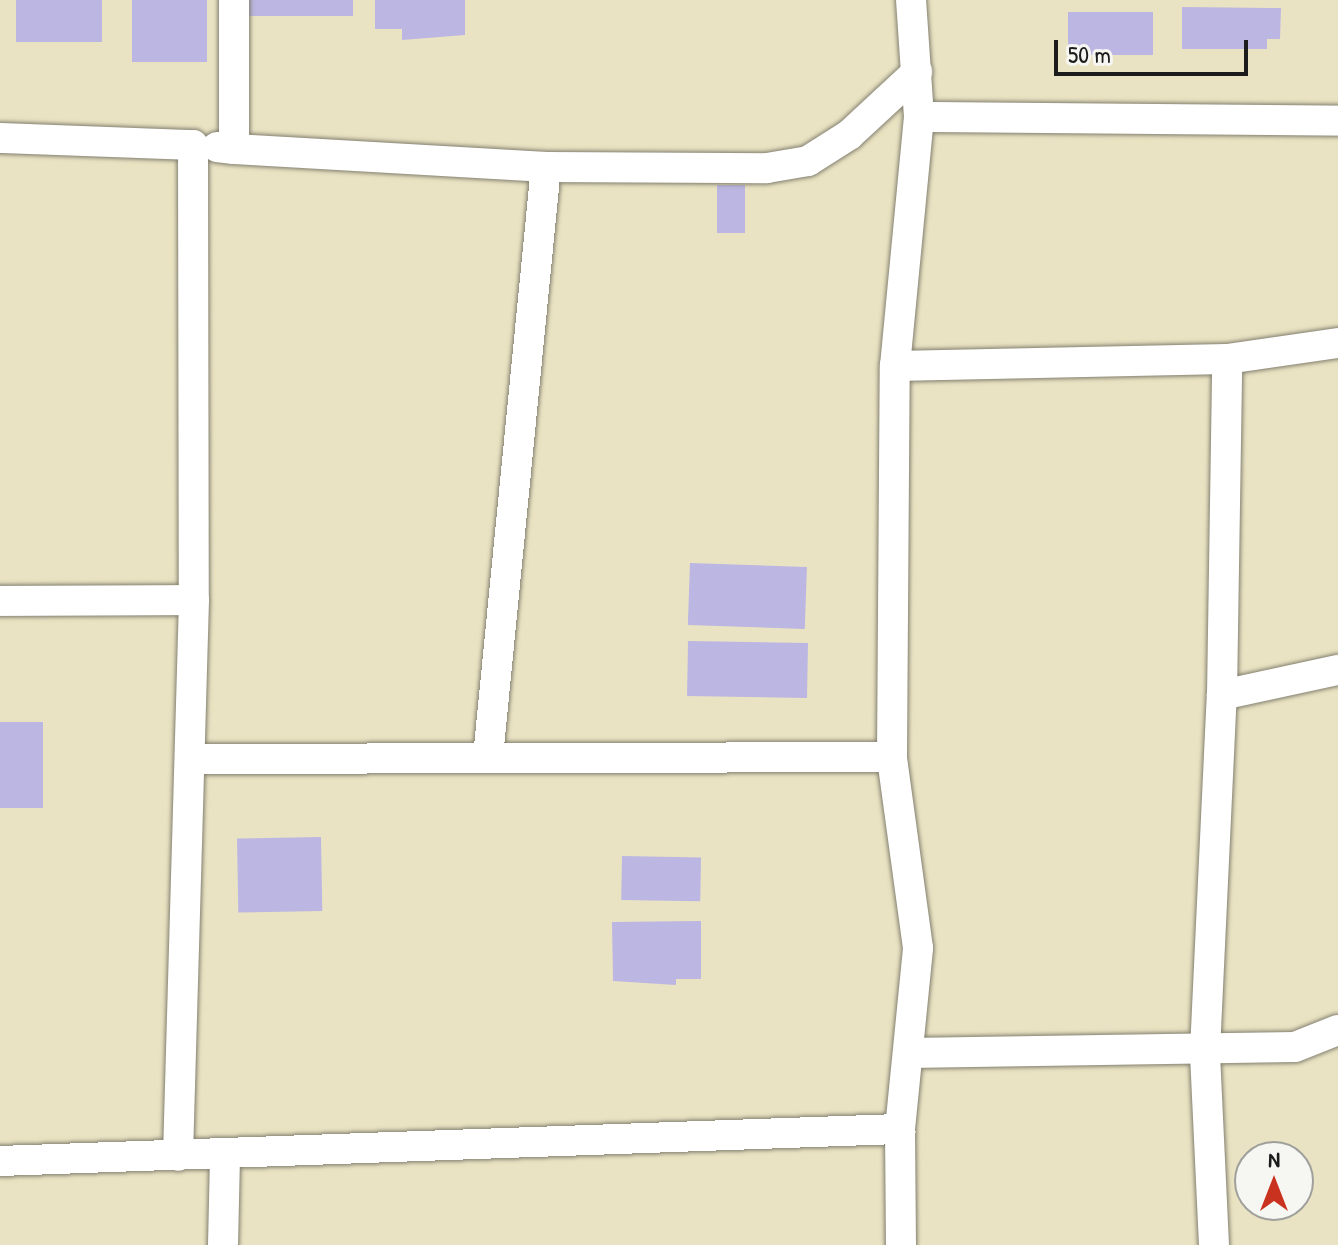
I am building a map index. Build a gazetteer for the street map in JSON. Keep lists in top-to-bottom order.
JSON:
{
  "scale_bar": "50 m",
  "north": "top"
}
